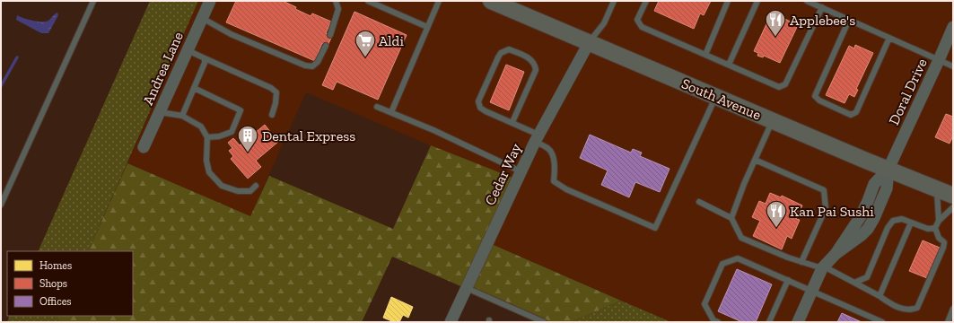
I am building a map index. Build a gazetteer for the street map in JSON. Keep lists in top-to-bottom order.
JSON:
{
  "streets": {
    "main road": ["South Avenue"],
    "street": ["Andrea Lane", "Doral Drive", "Cedar Way"]
  },
  "crossings": [
    ["Doral Drive", "South Avenue"],
    ["South Avenue", "Cedar Way"]
  ],
  "places": {
    "restaurant": ["Applebee's", "Kan Pai Sushi"],
    "supermarket": ["Aldi"],
    "building": ["Dental Express"]
  },
  "legend": ["Homes", "Shops", "Offices"]
}
